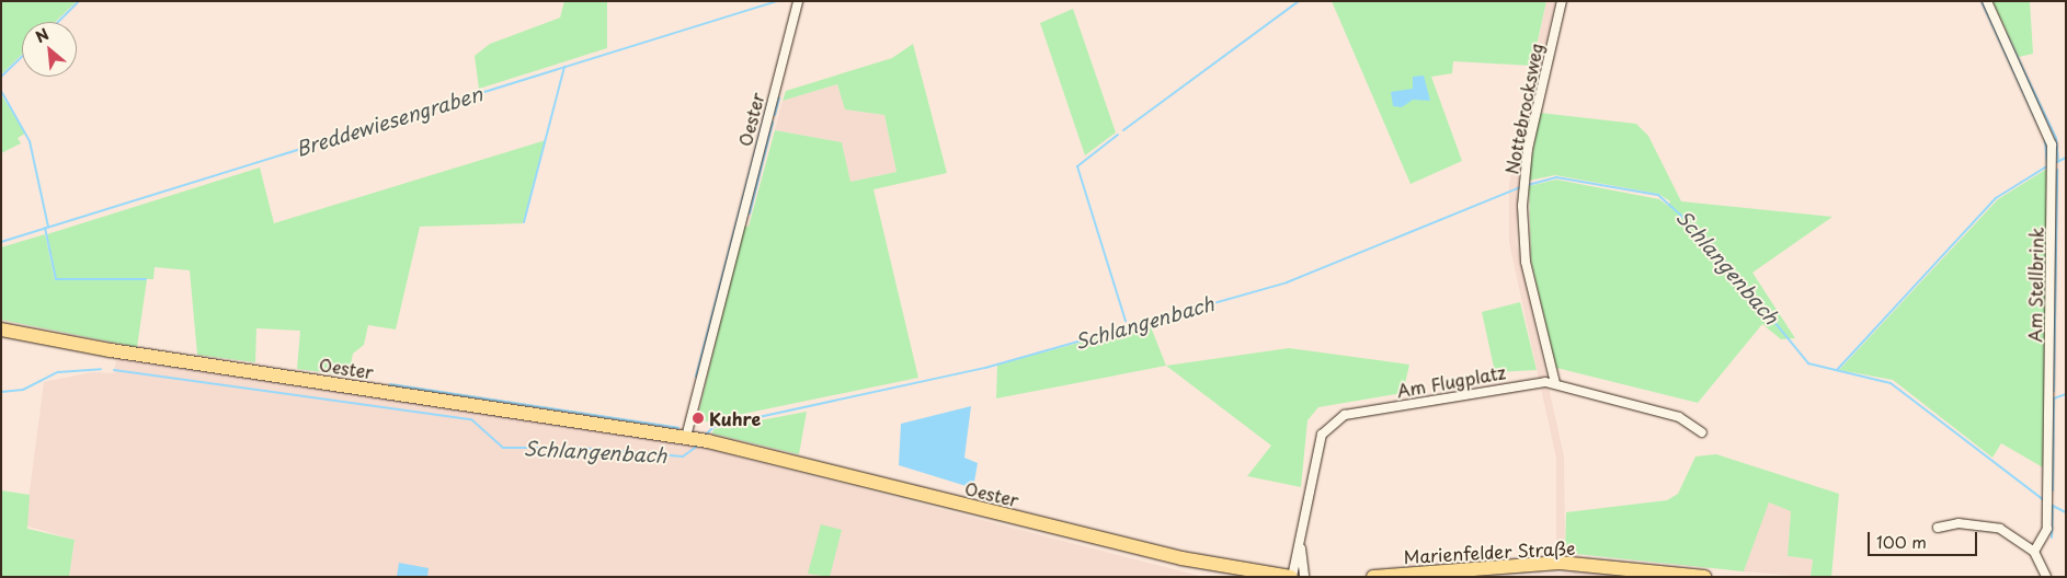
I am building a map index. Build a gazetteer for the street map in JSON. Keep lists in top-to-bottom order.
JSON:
{
  "streets": {
    "main road": ["Oester", "Marienfelder Straße"],
    "street": ["Nottebrocksweg", "Am Stellbrink", "Am Flugplatz"]
  },
  "crossings": [
    ["Nottebrocksweg", "Am Flugplatz"],
    ["Oester", "Am Flugplatz"]
  ],
  "water": ["Breddewiesengraben", "Schlangenbach"],
  "places": ["Kuhre"],
  "scale_bar": "100 m",
  "north": "top left"
}
